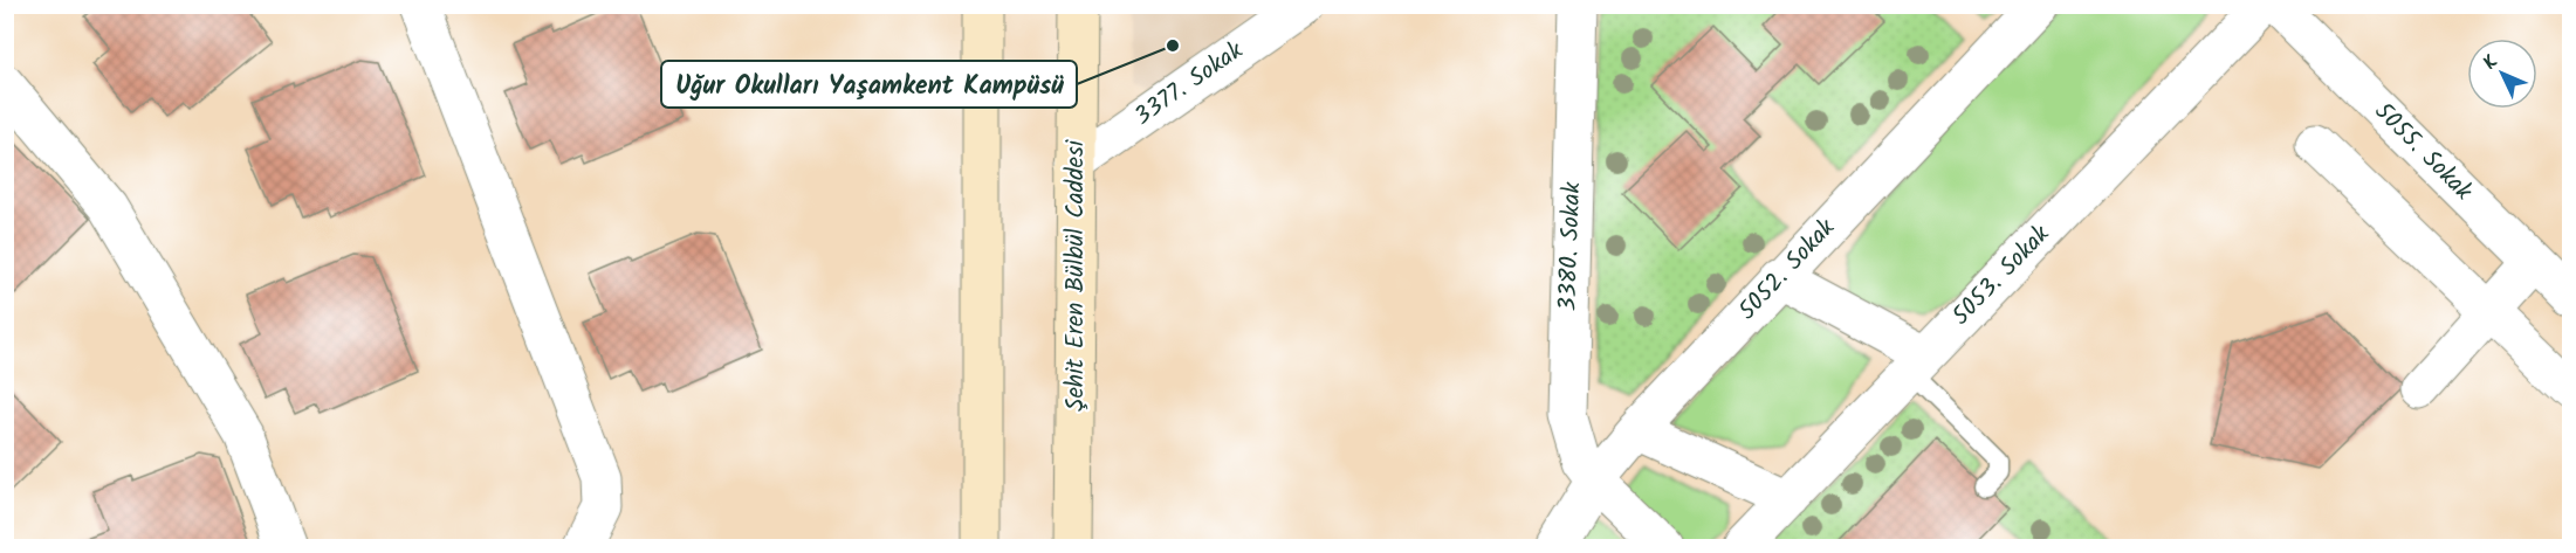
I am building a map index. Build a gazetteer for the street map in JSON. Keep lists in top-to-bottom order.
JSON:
{
  "streets": {
    "main road": ["Şehit Eren Bülbül Caddesi"],
    "street": [
      "3377. Sokak",
      "5055. Sokak",
      "3380. Sokak",
      "5052. Sokak",
      "5053. Sokak"
    ]
  },
  "crossings": [
    ["3377. Sokak", "Şehit Eren Bülbül Caddesi"],
    ["3380. Sokak", "5052. Sokak"]
  ],
  "places": ["Uğur Okulları Yaşamkent Kampüsü"],
  "north": "top left"
}
